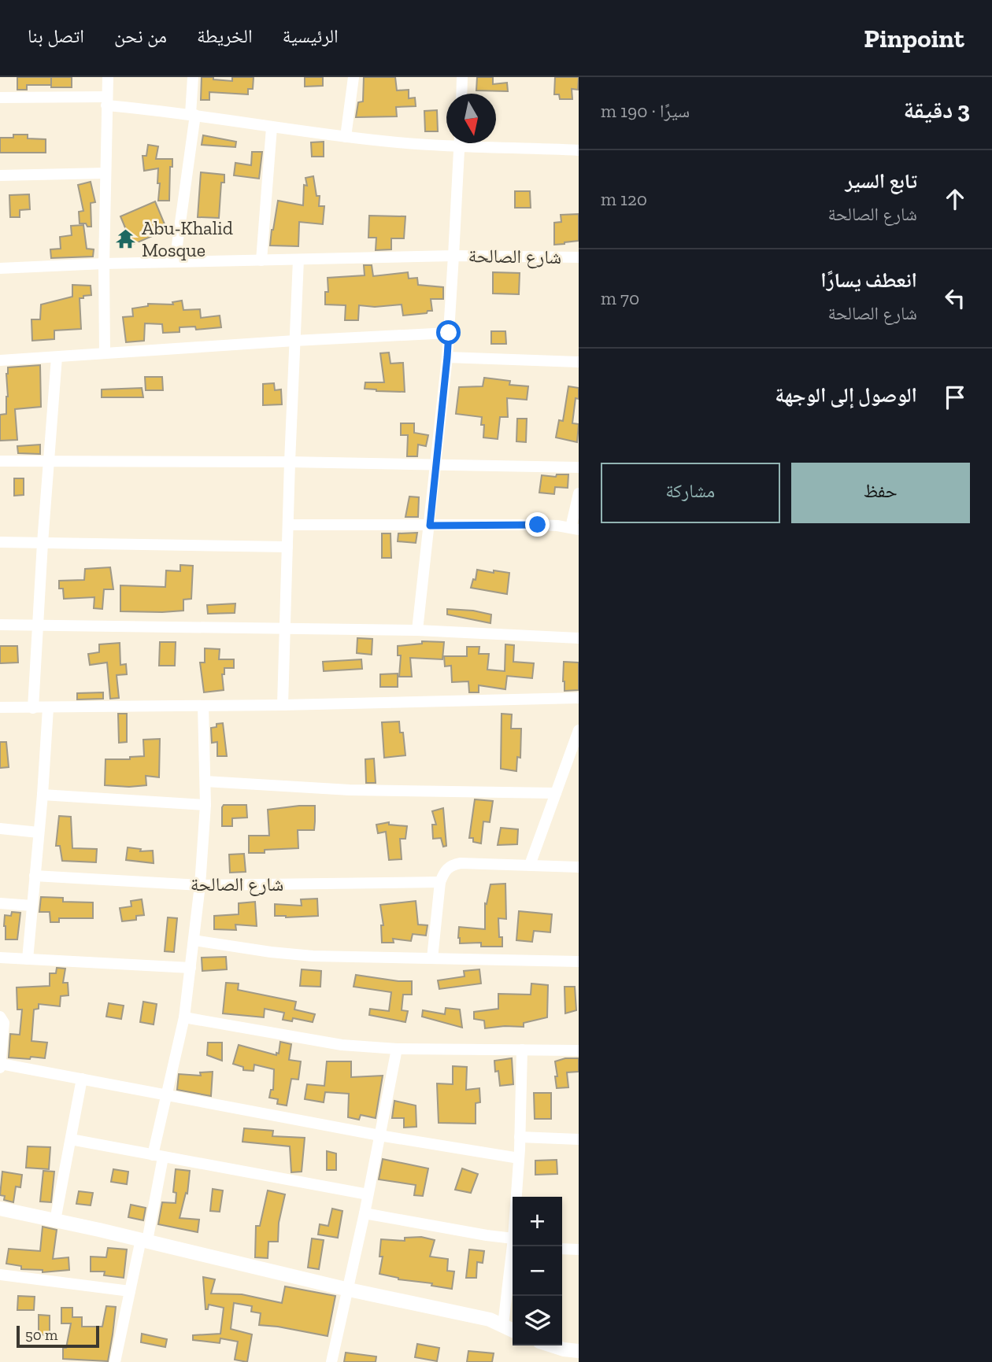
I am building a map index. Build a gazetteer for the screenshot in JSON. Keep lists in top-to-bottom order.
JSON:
{
  "streets": {
    "street": ["شارع الصالحة"]
  },
  "places": {
    "temple": ["Abu-Khalid Mosque"]
  },
  "scale_bar": "50 m",
  "north": "bottom",
  "page": {
    "header": "Pinpoint",
    "nav": [
      "الرئيسية",
      "الخريطة",
      "من نحن",
      "اتصل بنا"
    ],
    "heading": ["3 دقيقة", "سيرًا · 190 m"],
    "list": [
      ["تابع السير", "شارع الصالحة", "120 m"],
      ["انعطف يسارًا", "شارع الصالحة", "70 m"],
      "الوصول إلى الوجهة"
    ],
    "buttons": ["حفظ", "مشاركة"],
    "map_buttons": ["+", "−"],
    "scale": "50 m"
  }
}
